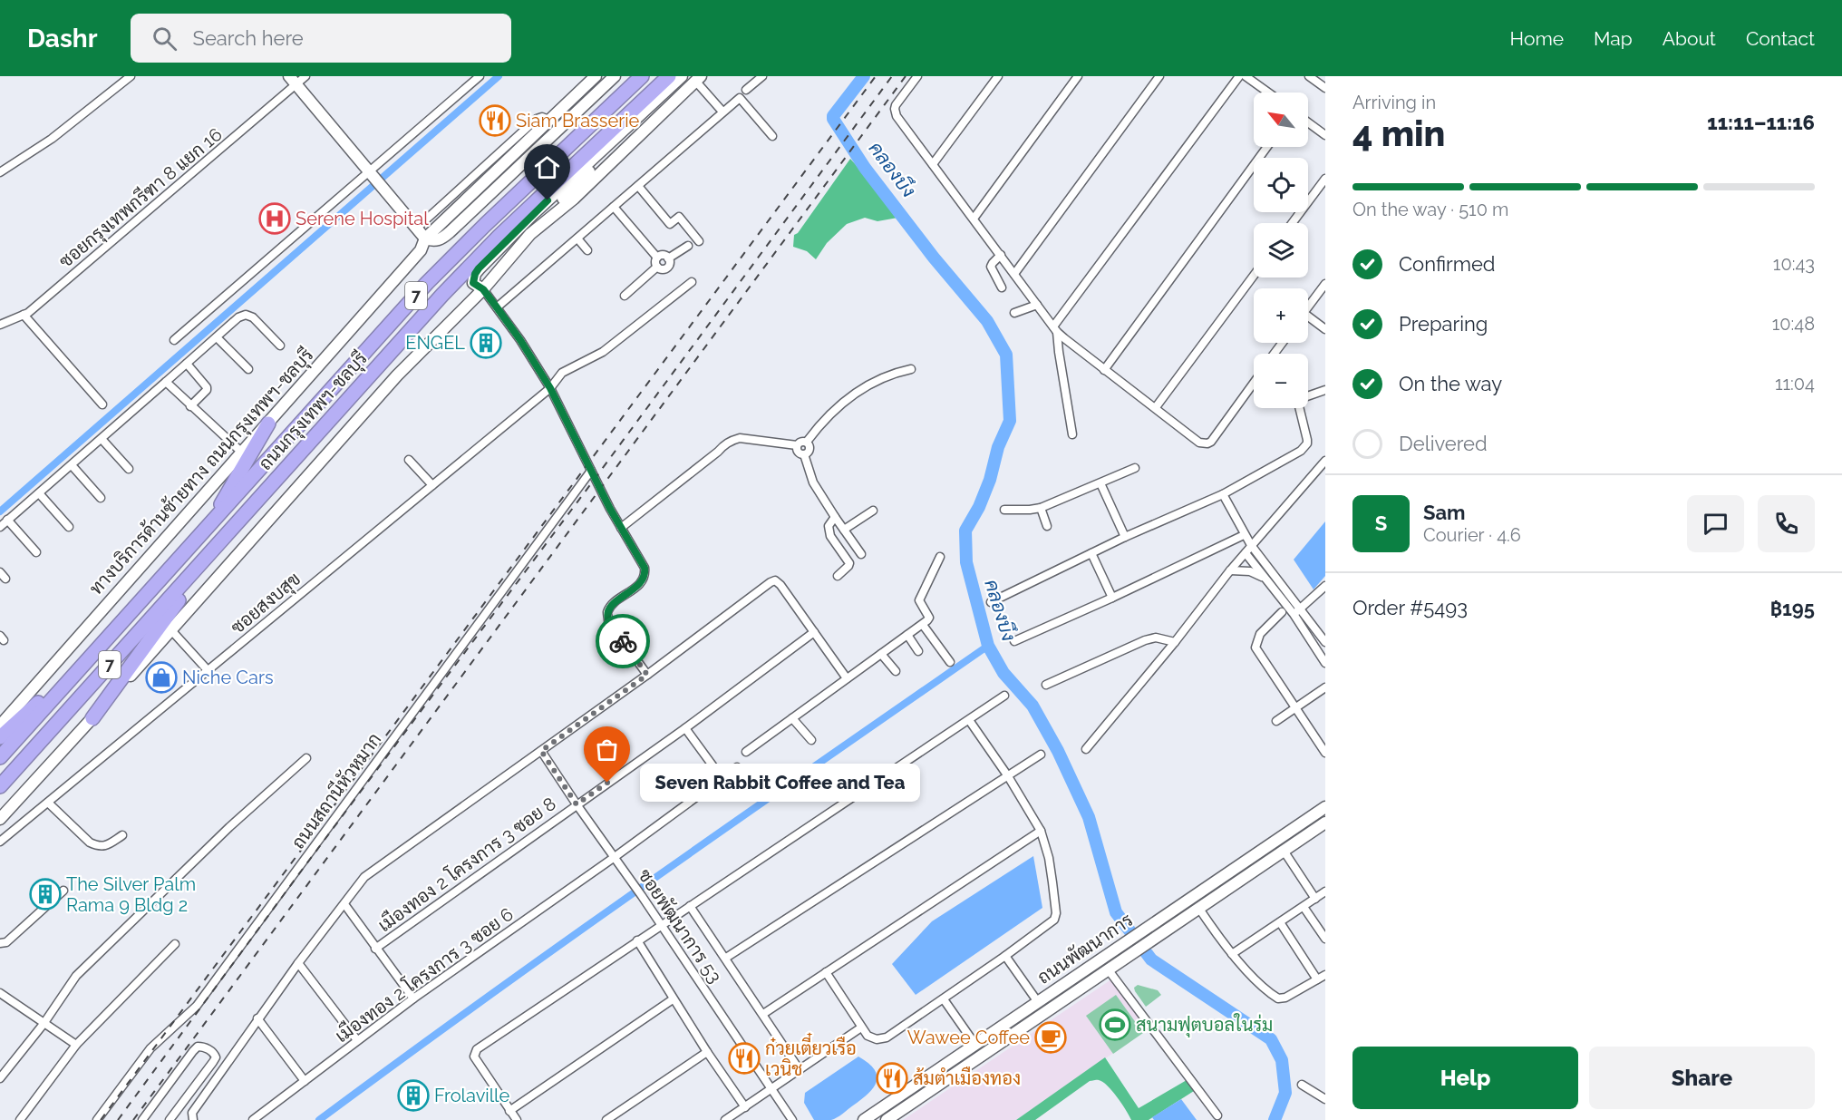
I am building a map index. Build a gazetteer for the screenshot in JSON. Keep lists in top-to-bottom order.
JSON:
{
  "streets": {
    "highway": ["7", "ถนนกรุงเทพฯ-ชลบุรี"],
    "main road": ["ทางบริการด้านซ้ายทาง ถนนกรุงเทพฯ-ชลบุรี", "ถนนพัฒนาการ"],
    "street": [
      "ซอยกรุงเทพกรีฑา 8 แยก 16",
      "ซอยสงบสุข",
      "ถนนสถานีหัวหมาก",
      "เมืองทอง 2 โครงการ 3 ซอย 8",
      "ซอยพัฒนาการ 53",
      "เมืองทอง 2 โครงการ 3 ซอย 6"
    ]
  },
  "crossings": [
    ["เมืองทอง 2 โครงการ 3 ซอย 8", "ซอยพัฒนาการ 53"],
    ["ซอยพัฒนาการ 53", "เมืองทอง 2 โครงการ 3 ซอย 6"]
  ],
  "water": ["คลองบึง"],
  "places": {
    "restaurant": ["Siam Brasserie", "ก๋วยเตี๋ยวเรือ เวนิช", "ส้มตำเมืองทอง"],
    "hospital": ["Serene Hospital"],
    "building": ["ENGEL", "The Silver Palm Rama 9 Bldg 2", "Frolaville"],
    "shop": ["Niche Cars"],
    "other": ["Seven Rabbit Coffee and Tea"],
    "sports": ["สนามฟุตบอลในร่ม"],
    "cafe": ["Wawee Coffee"]
  },
  "north": "top left",
  "page": {
    "header": "Dashr",
    "search": "Search here",
    "nav": [
      "Home",
      "Map",
      "About",
      "Contact"
    ],
    "heading": ["4 min", "Arriving in", "11:11–11:16"],
    "panel": [
      "Sam",
      "Courier · 4.6",
      "Order #5493",
      "฿195"
    ],
    "map_buttons": ["+", "−"],
    "bar": "On the way · 510 m",
    "list": [
      ["Confirmed", "10:43"],
      ["Preparing", "10:48"],
      ["On the way", "11:04"],
      "Delivered"
    ],
    "round": "S",
    "bubble": "Seven Rabbit Coffee and Tea",
    "buttons": ["Help", "Share"]
  }
}
